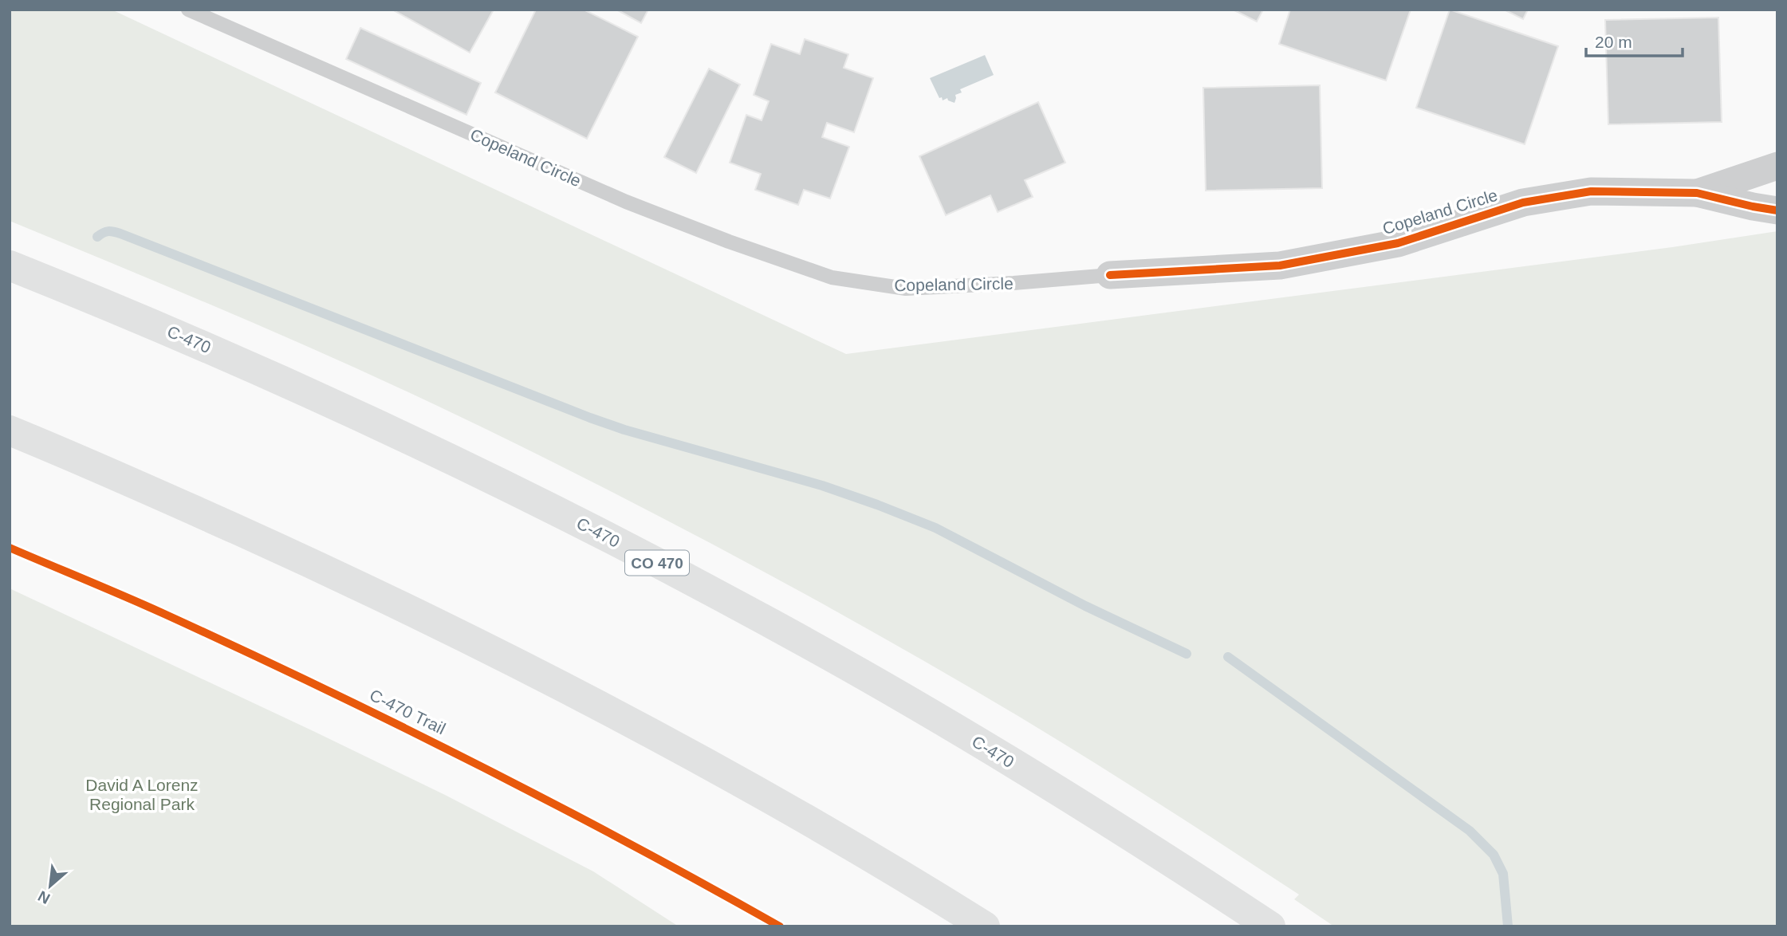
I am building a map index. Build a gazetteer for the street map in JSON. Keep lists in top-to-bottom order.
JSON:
{
  "streets": {
    "highway": ["C-470", "CO 470"],
    "street": ["Copeland Circle"],
    "cycle path": ["C-470 Trail"]
  },
  "parks": ["David A Lorenz Regional Park"],
  "scale_bar": "20 m",
  "north": "bottom left"
}
